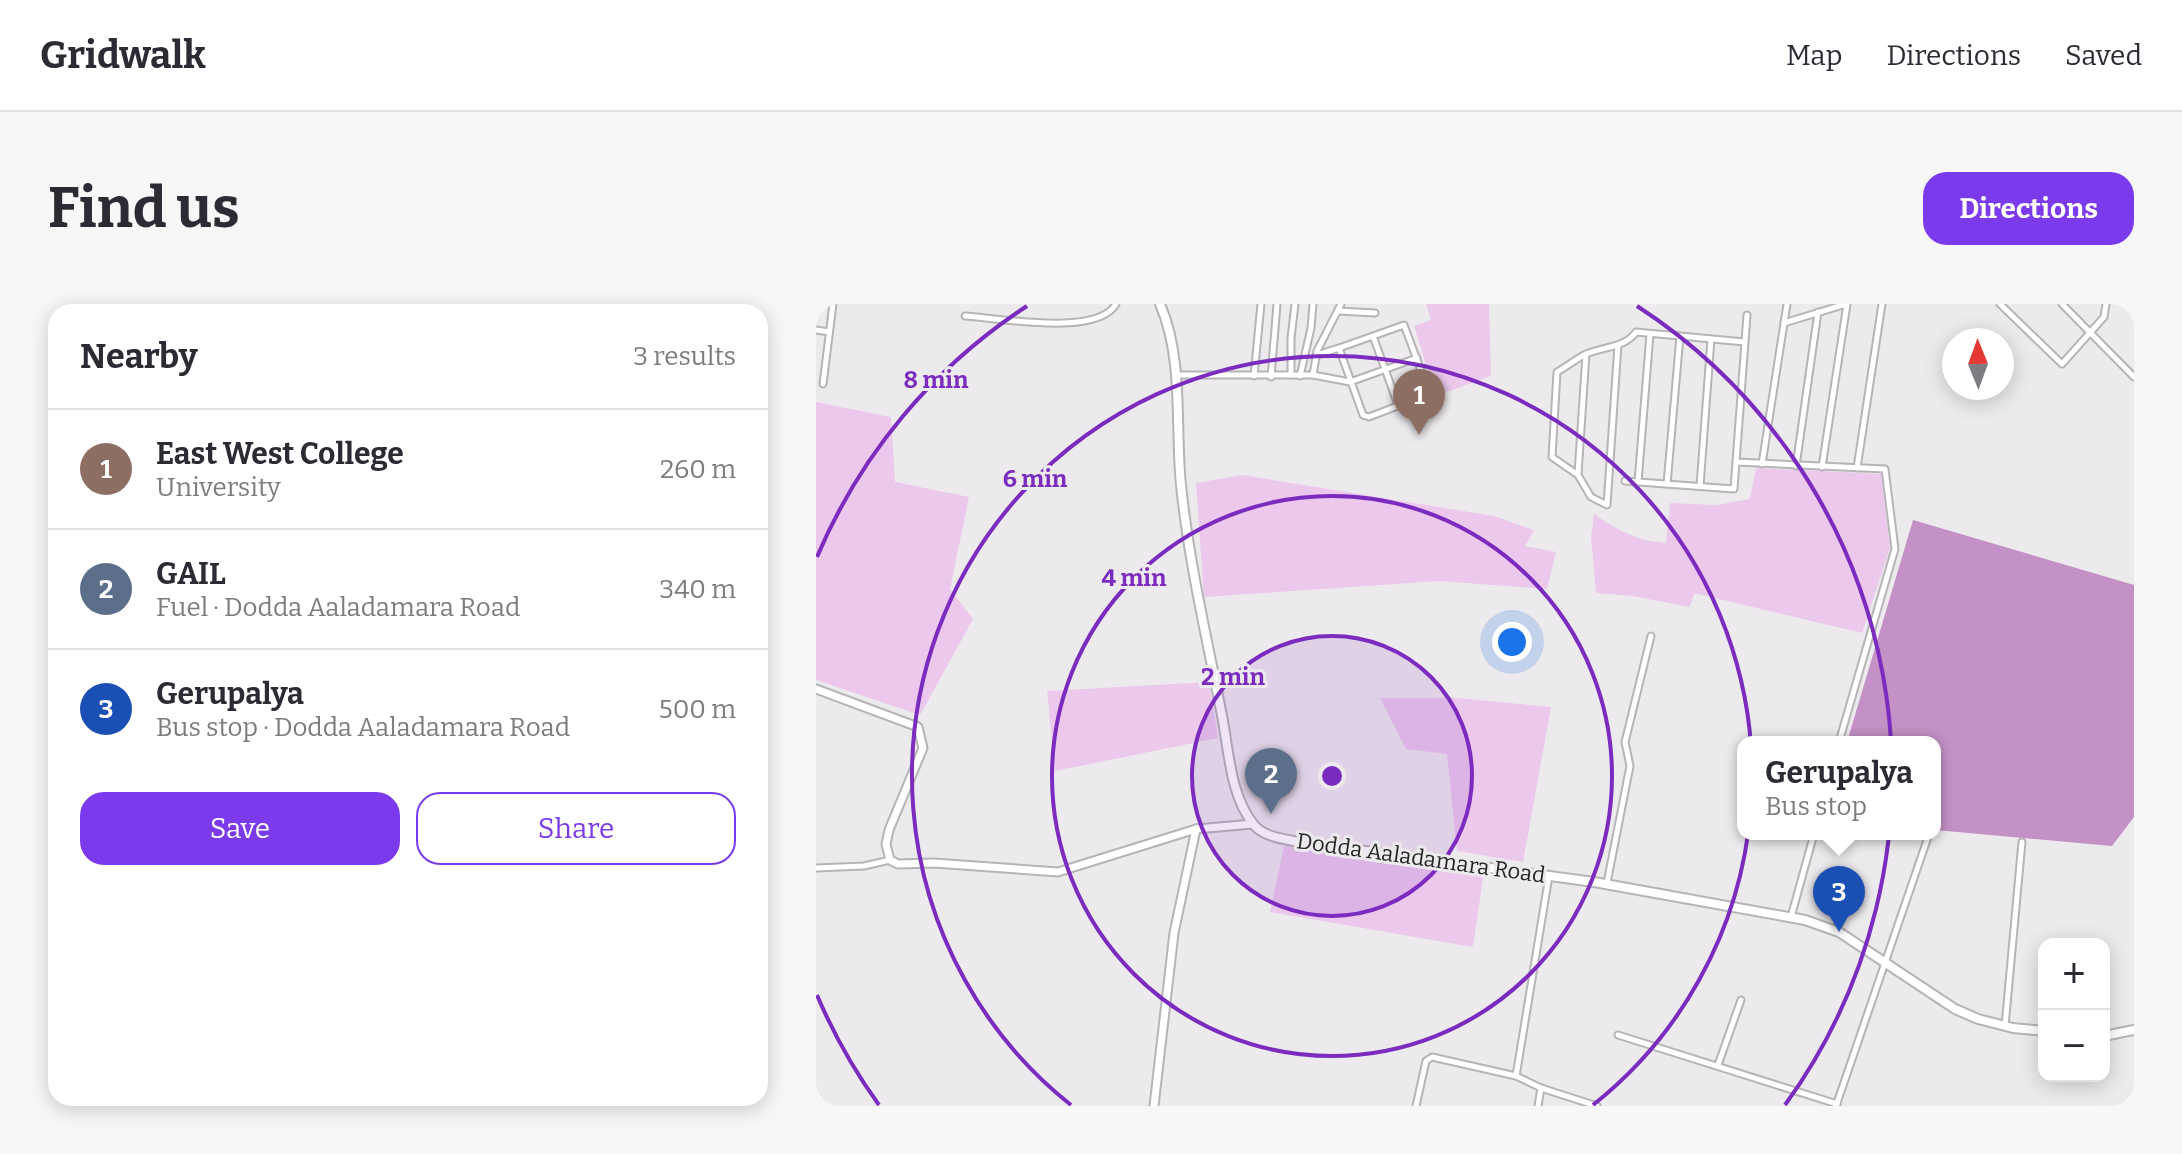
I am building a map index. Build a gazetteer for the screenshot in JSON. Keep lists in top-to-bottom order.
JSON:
{
  "streets": {
    "main road": ["Dodda Aaladamara Road"]
  },
  "north": "top",
  "page": {
    "header": "Gridwalk",
    "nav": ["Map", "Directions", "Saved"],
    "buttons": [
      "Directions",
      ["Save", "Share"]
    ],
    "title": "Find us",
    "heading": ["Nearby", "3 results"],
    "pins": ["1", "2", "3"],
    "list": [
      {
        "mark": "1",
        "name": "East West College",
        "note": "University",
        "value": "260 m"
      },
      {
        "mark": "2",
        "name": "GAIL",
        "note": "Fuel · Dodda Aaladamara Road",
        "value": "340 m"
      },
      {
        "mark": "3",
        "name": "Gerupalya",
        "note": "Bus stop · Dodda Aaladamara Road",
        "value": "500 m"
      }
    ],
    "popup": ["Gerupalya", "Bus stop"],
    "map_buttons": ["+", "−"]
  },
  "rings": [
    "8 min",
    "6 min",
    "4 min",
    "2 min"
  ]
}
